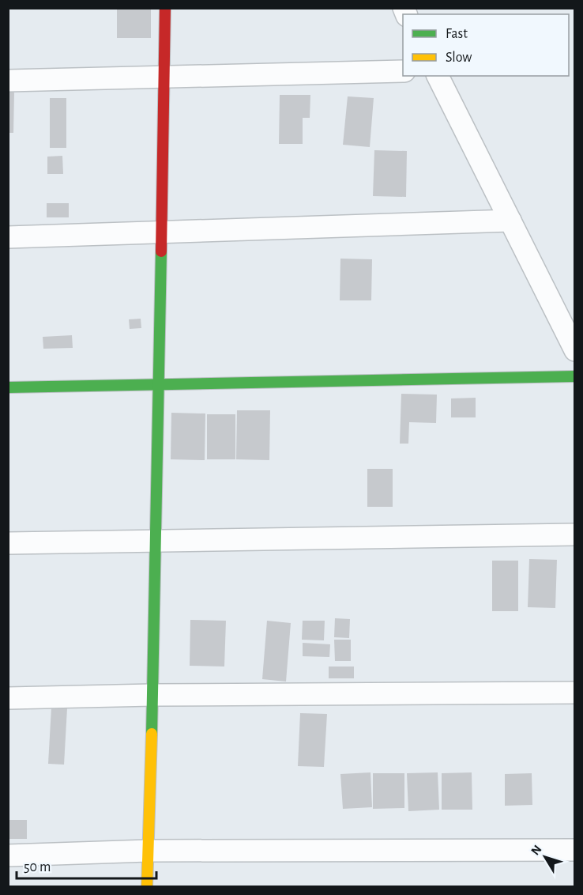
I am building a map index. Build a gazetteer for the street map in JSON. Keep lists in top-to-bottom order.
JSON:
{
  "legend": ["Fast", "Slow"],
  "scale_bar": "50 m",
  "north": "top left"
}
